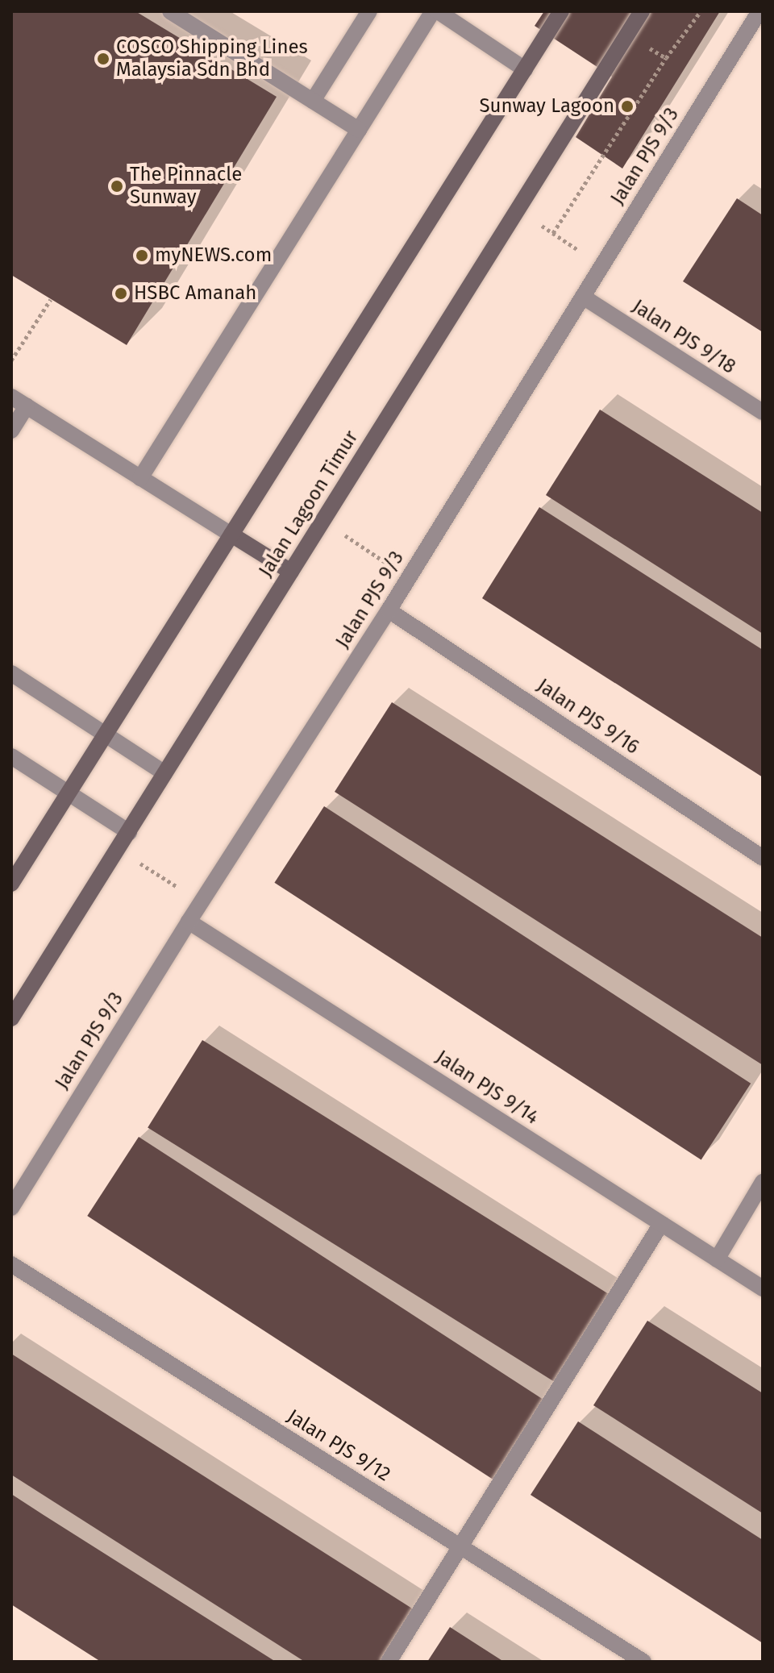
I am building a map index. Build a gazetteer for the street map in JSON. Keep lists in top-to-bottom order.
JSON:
{
  "streets": {
    "main road": ["Jalan Lagoon Timur"],
    "street": [
      "Jalan PJS 9/3",
      "Jalan PJS 9/18",
      "Jalan PJS 9/16",
      "Jalan PJS 9/14",
      "Jalan PJS 9/12"
    ]
  },
  "crossings": [
    ["Jalan PJS 9/3", "Jalan PJS 9/18"],
    ["Jalan PJS 9/3", "Jalan PJS 9/16"],
    ["Jalan PJS 9/3", "Jalan PJS 9/14"]
  ],
  "places": [
    "COSCO Shipping Lines Malaysia Sdn Bhd",
    "Sunway Lagoon",
    "The Pinnacle Sunway",
    "myNEWS.com",
    "HSBC Amanah"
  ]
}
